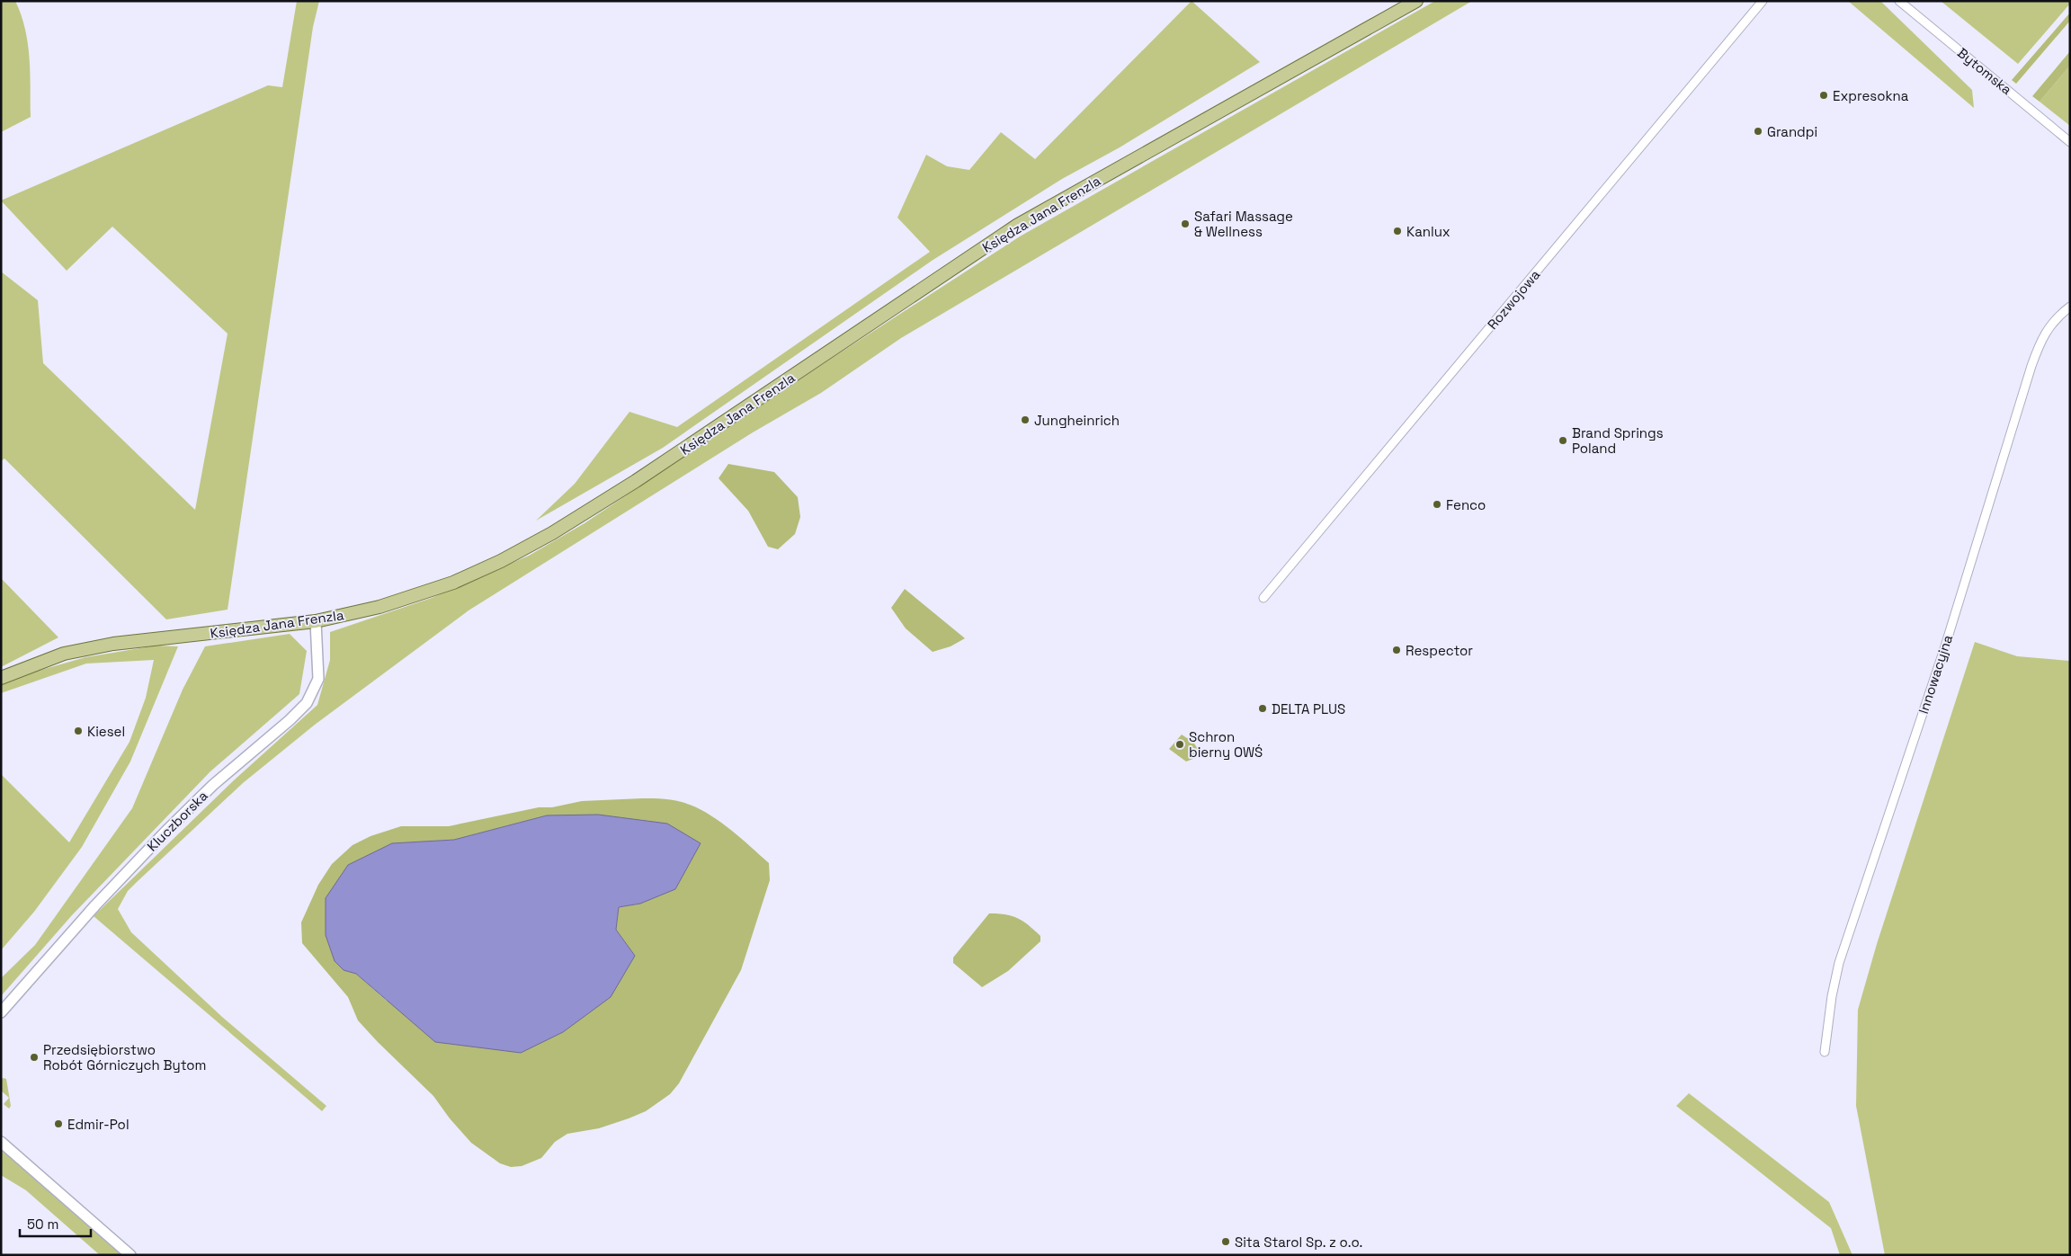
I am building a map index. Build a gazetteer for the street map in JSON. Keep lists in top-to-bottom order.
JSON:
{
  "streets": {
    "main road": ["Księdza Jana Frenzla"],
    "street": [
      "Bytomska",
      "Rozwojowa",
      "Innowacyjna",
      "Kluczborska"
    ]
  },
  "crossings": [
    ["Księdza Jana Frenzla", "Kluczborska"]
  ],
  "places": [
    "Expresokna",
    "Grandpi",
    "Safari Massage & Wellness",
    "Kanlux",
    "Jungheinrich",
    "Brand Springs Poland",
    "Fenco",
    "Respector",
    "DELTA PLUS",
    "Kiesel",
    "Schron bierny OWŚ",
    "Przedsiębiorstwo Robót Górniczych Bytom",
    "Edmir-Pol",
    "Sita Starol Sp. z o.o."
  ],
  "scale_bar": "50 m"
}
